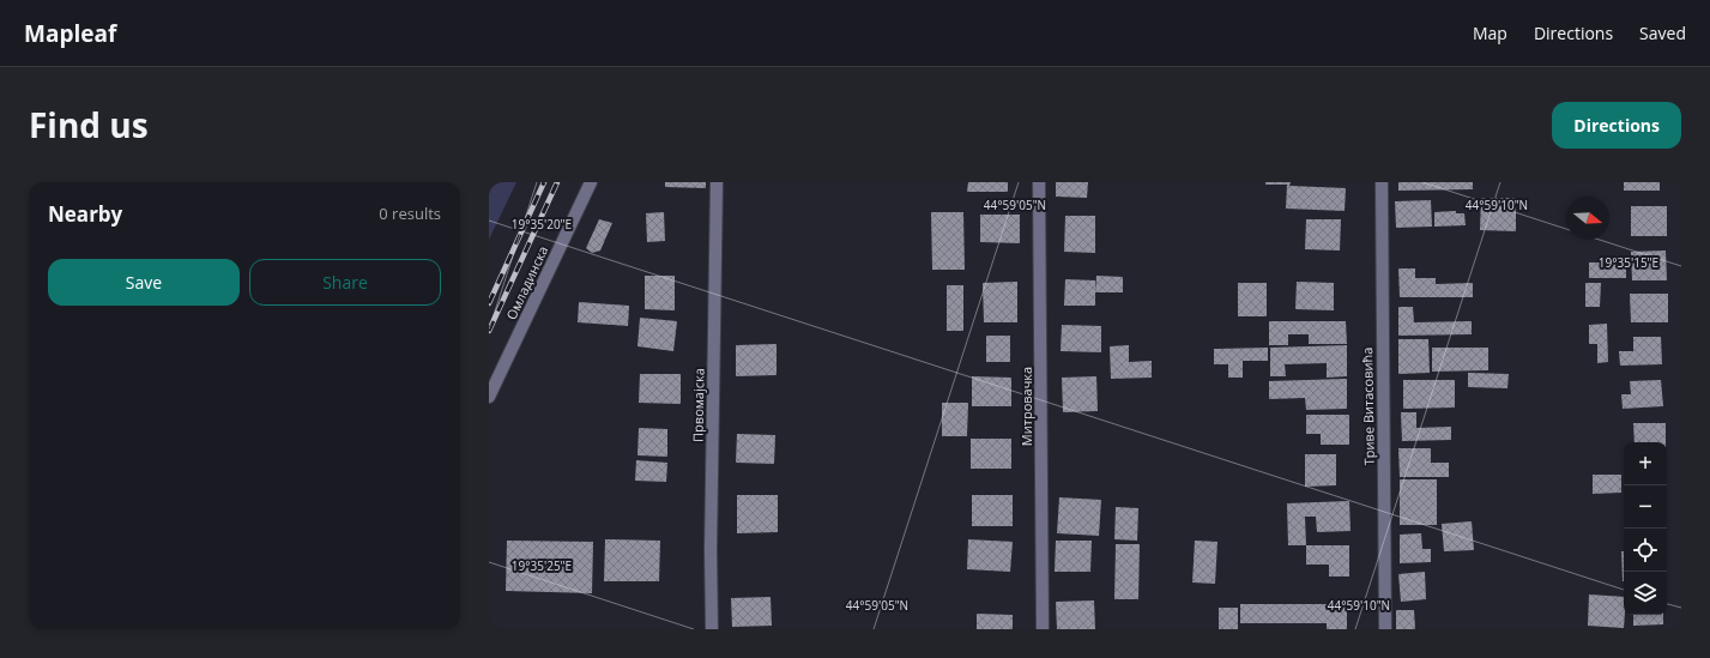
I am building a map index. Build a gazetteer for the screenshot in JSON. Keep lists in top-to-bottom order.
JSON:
{
  "streets": {
    "street": [
      "Омладинска",
      "Првомајска",
      "Митровачка",
      "Триве Витасовића"
    ]
  },
  "north": "right",
  "page": {
    "header": "Mapleaf",
    "nav": ["Map", "Directions", "Saved"],
    "title": "Find us",
    "buttons": [
      "Directions",
      ["Save", "Share"]
    ],
    "heading": ["Nearby", "0 results"],
    "map_buttons": ["+", "−"]
  },
  "coordinates": [
    "44°59'05\"N",
    "44°59'10\"N",
    "19°35'20\"E",
    "19°35'15\"E",
    "19°35'25\"E"
  ]
}
